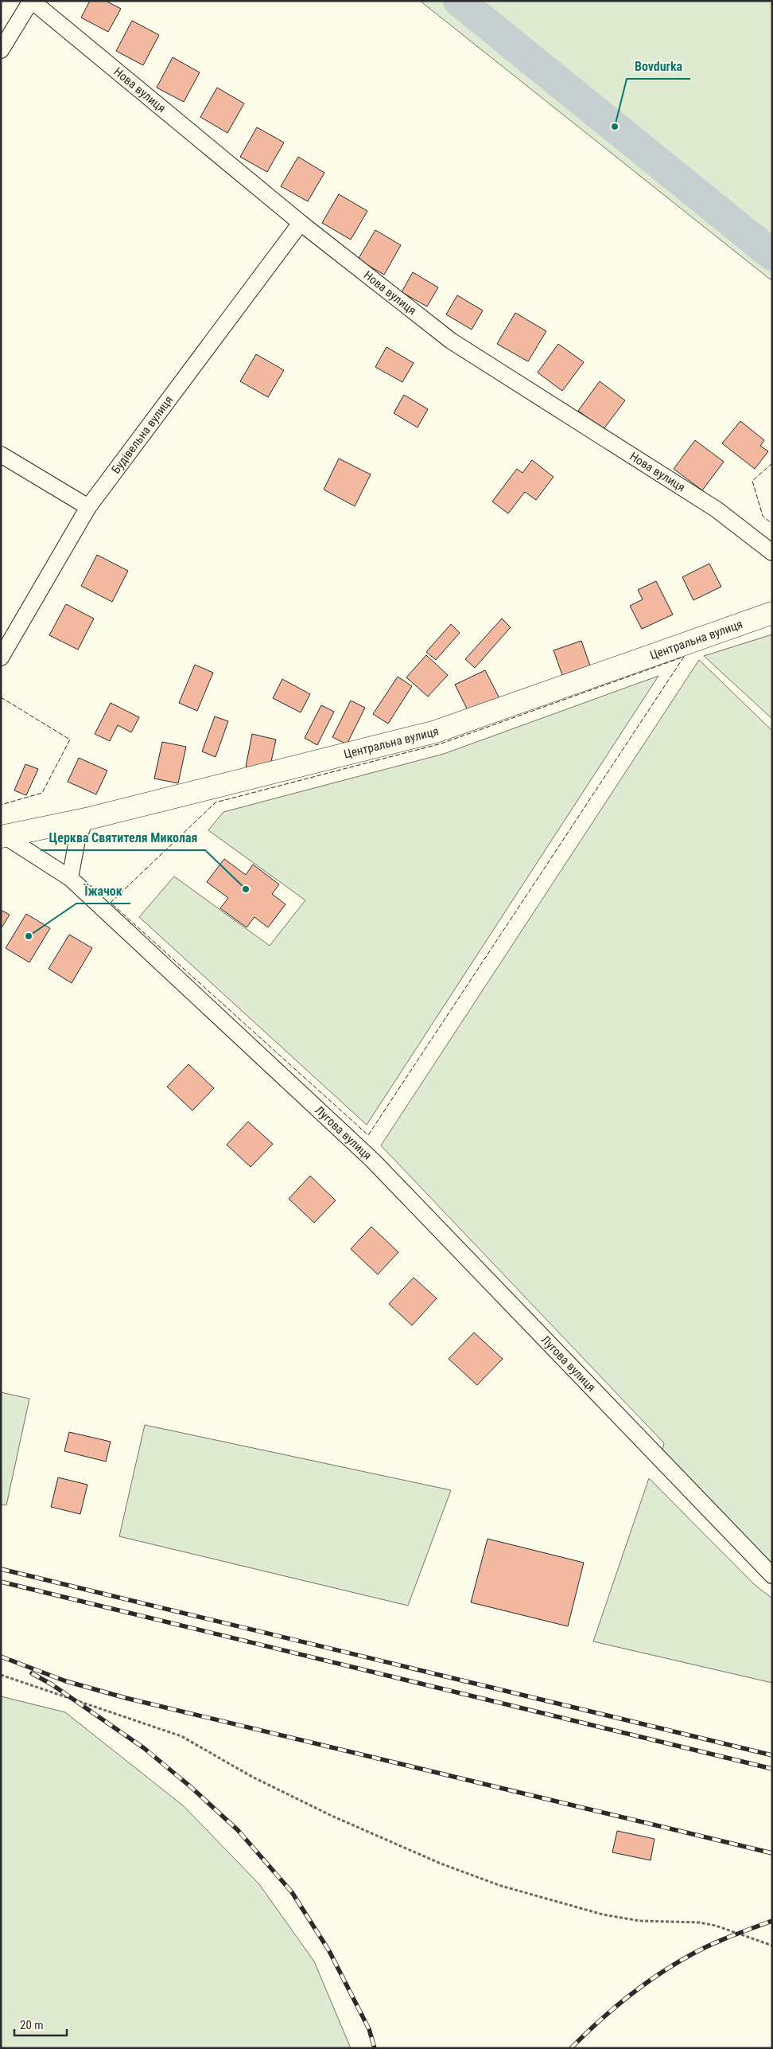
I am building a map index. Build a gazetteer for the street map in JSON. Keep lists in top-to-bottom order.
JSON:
{
  "streets": {
    "street": [
      "Нова вулиця",
      "Будівельна вулиця",
      "Центральна вулиця",
      "Лугова вулиця"
    ]
  },
  "crossings": [
    ["Нова вулиця", "Будівельна вулиця"],
    ["Центральна вулиця", "Лугова вулиця"]
  ],
  "places": ["Bovdurka", "Церква Святителя Миколая", "Їжачок"],
  "scale_bar": "20 m"
}
